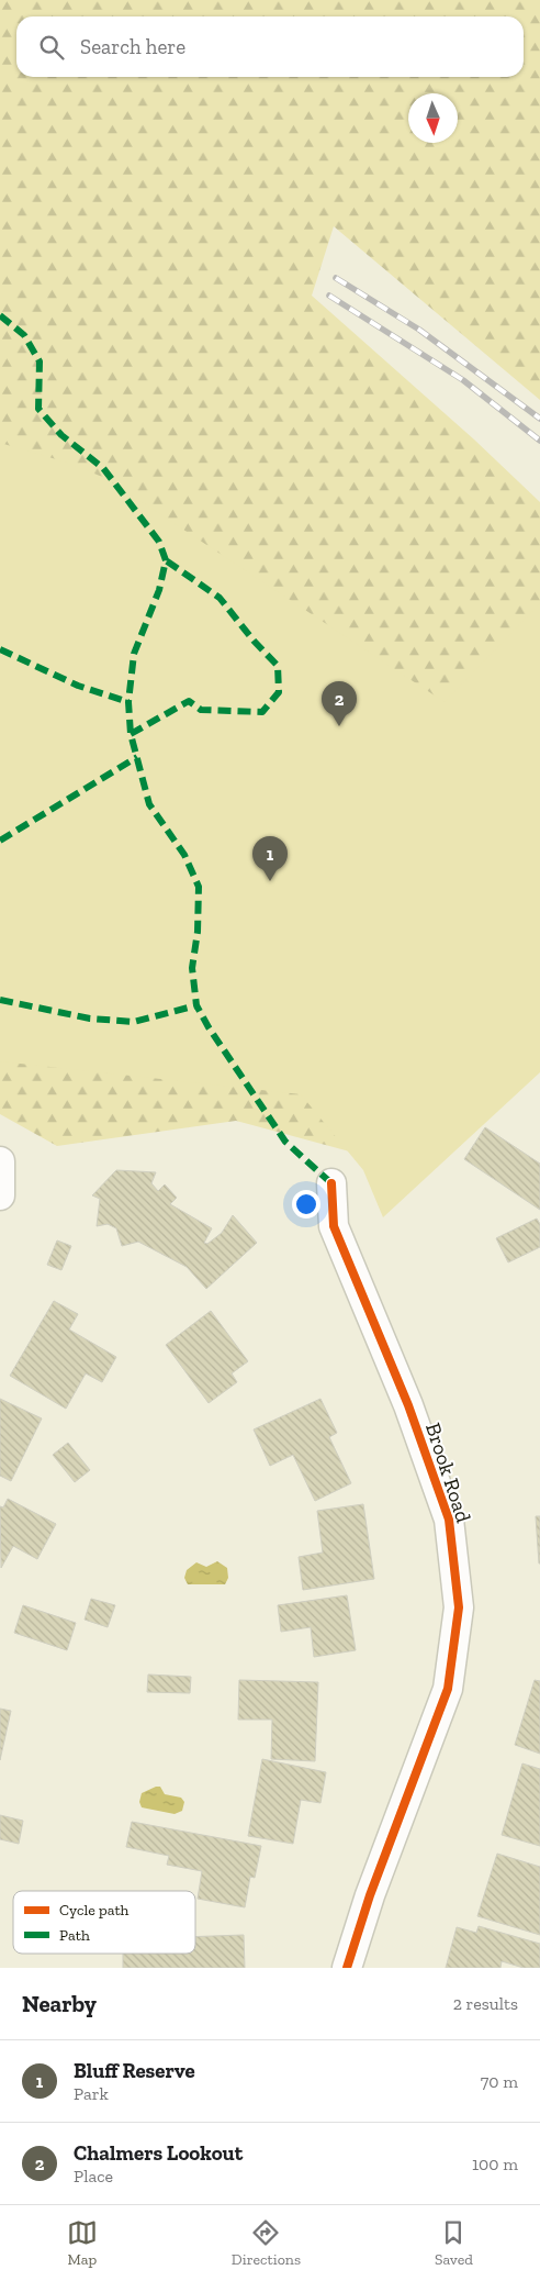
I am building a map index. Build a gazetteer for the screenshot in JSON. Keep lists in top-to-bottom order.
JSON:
{
  "streets": {
    "street": ["Brook Road"]
  },
  "legend": ["Cycle path", "Path"],
  "north": "bottom",
  "page": {
    "search": "Search here",
    "pins": ["2", "1"],
    "heading": ["Nearby", "2 results"],
    "list": [
      {
        "mark": "1",
        "name": "Bluff Reserve",
        "note": "Park",
        "value": "70 m"
      },
      {
        "mark": "2",
        "name": "Chalmers Lookout",
        "note": "Place",
        "value": "100 m"
      }
    ],
    "nav": ["Map", "Directions", "Saved"]
  }
}
